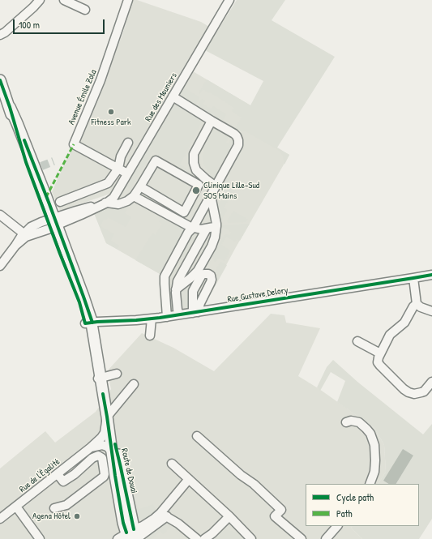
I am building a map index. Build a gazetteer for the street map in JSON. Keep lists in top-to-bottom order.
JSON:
{
  "streets": {
    "main road": ["Route de Douai"],
    "street": [
      "Avenue Émile Zola",
      "Rue des Meuniers",
      "Rue Gustave Delory",
      "Rue de l'Égalité"
    ]
  },
  "crossings": [
    ["Avenue Émile Zola", "Rue des Meuniers"],
    ["Route de Douai", "Rue de l'Égalité"]
  ],
  "places": ["Fitness Park", "Clinique Lille-Sud SOS Mains", "Agena Hôtel"],
  "legend": ["Cycle path", "Path"],
  "scale_bar": "100 m"
}
